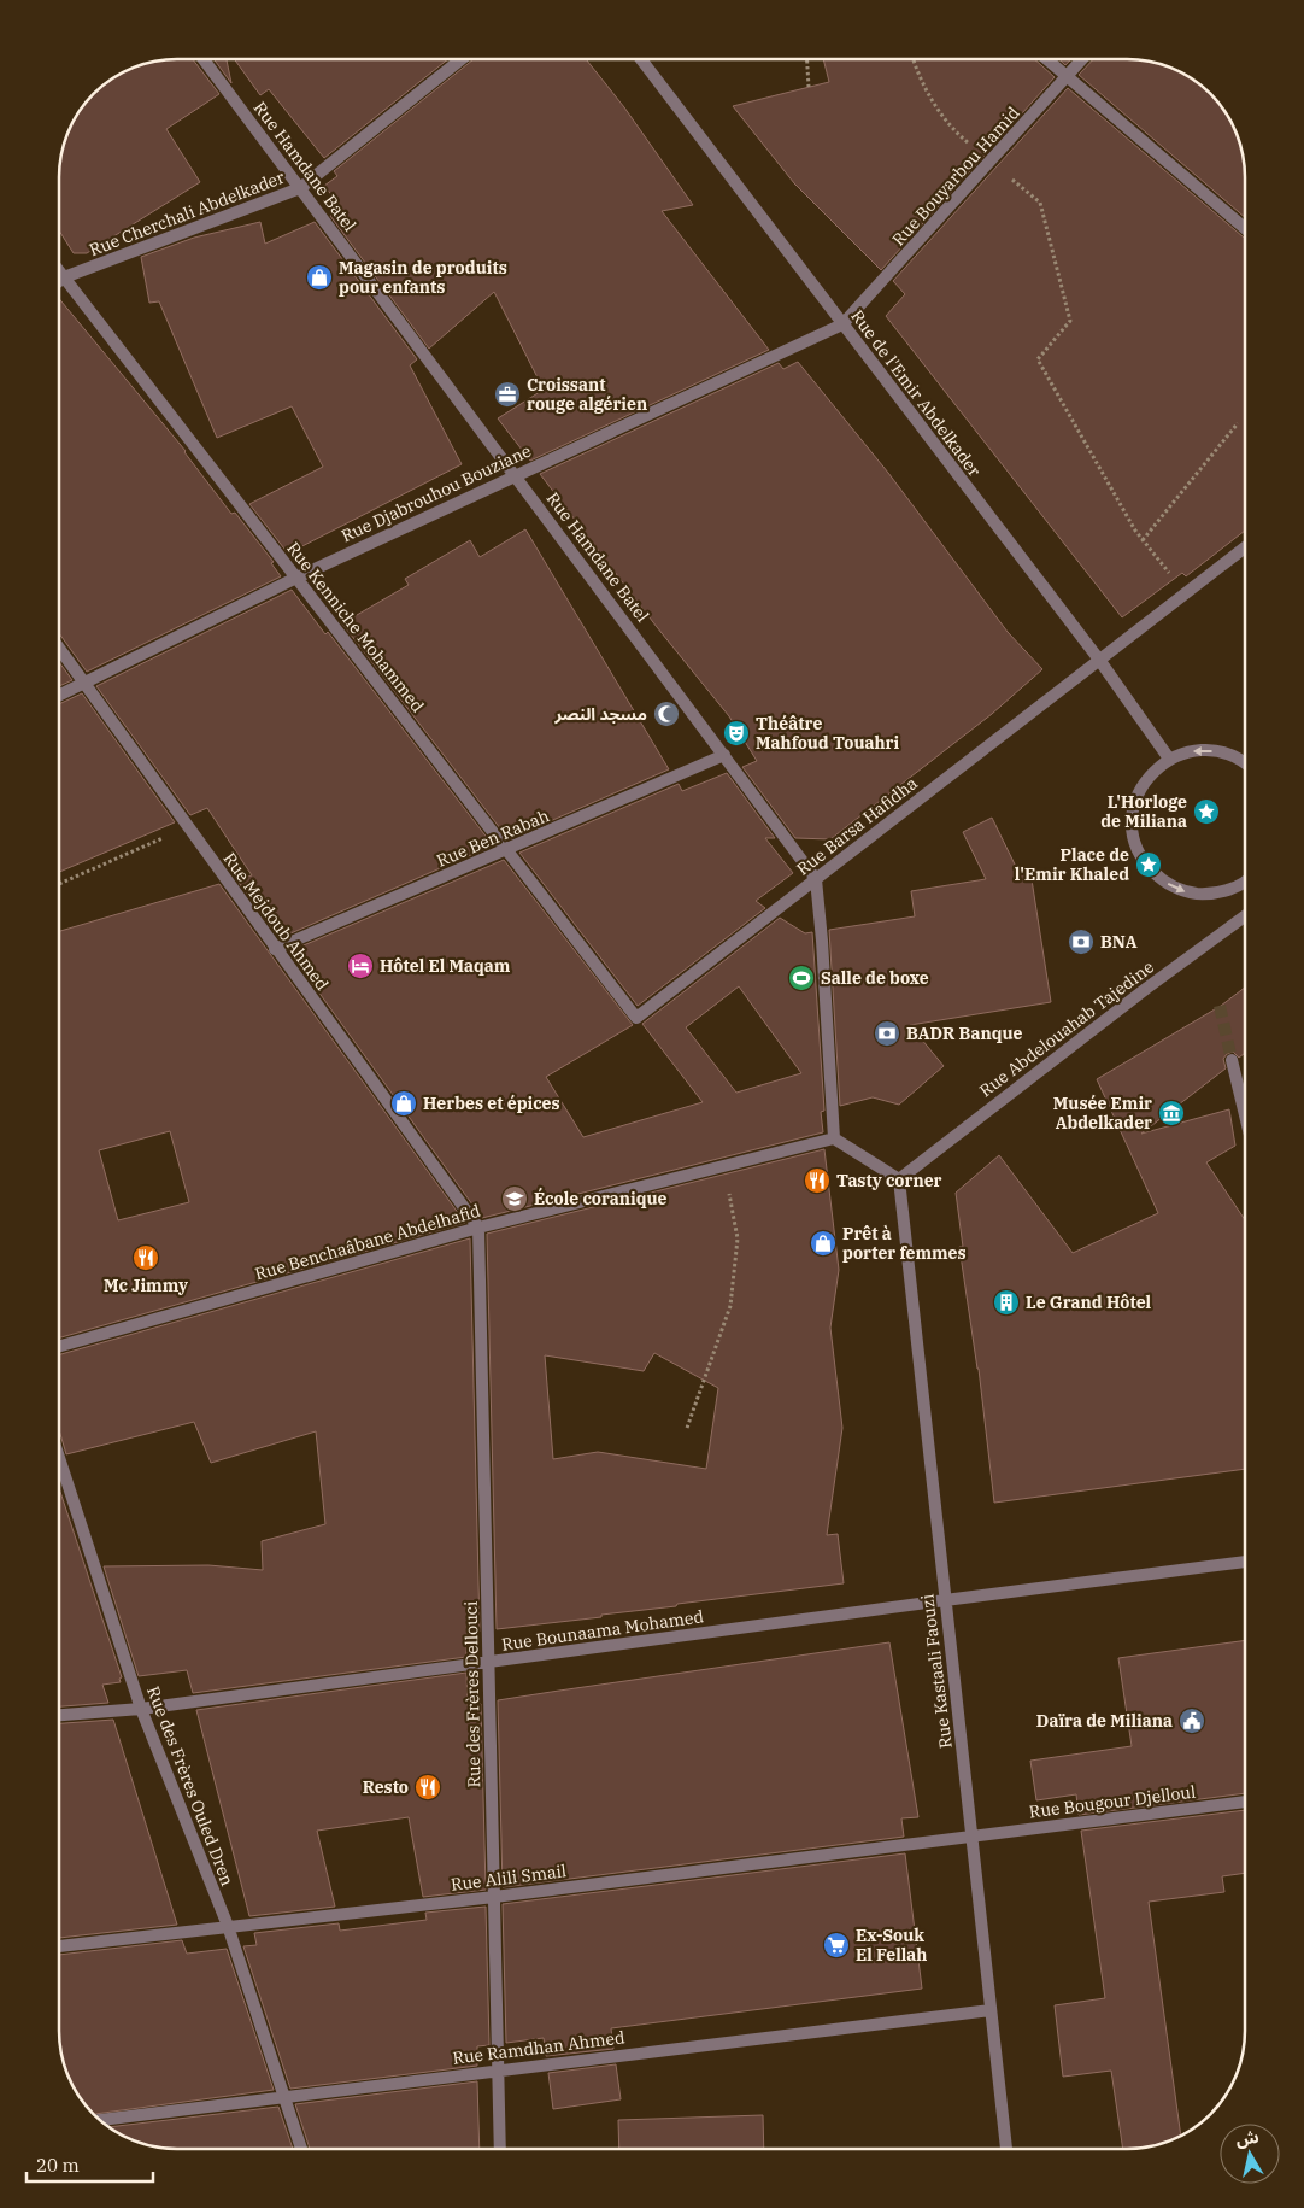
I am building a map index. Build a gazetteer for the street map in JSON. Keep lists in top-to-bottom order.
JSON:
{
  "streets": {
    "street": [
      "Rue Hamdane Batel",
      "Rue Bouyarbou Hamid",
      "Rue Cherchali Abdelkader",
      "Rue de l'Emir Abdelkader",
      "Rue Djabrouhou Bouziane",
      "Rue Kenniche Mohammed",
      "Rue Barsa Hafidha",
      "Rue Ben Rabah",
      "Rue Mejdoub Ahmed",
      "Rue Abdelouahab Tajedine",
      "Rue Benchaâbane Abdelhafid",
      "Rue Bounaama Mohamed",
      "Rue Kastaali Faouzi",
      "Rue des Frères Dellouci",
      "Rue des Frères Ouled Dren",
      "Rue Bougour Djelloul",
      "Rue Alili Smail",
      "Rue Ramdhan Ahmed"
    ]
  },
  "crossings": [
    ["Rue Hamdane Batel", "Rue Cherchali Abdelkader"],
    ["Rue Hamdane Batel", "Rue Djabrouhou Bouziane"],
    ["Rue Hamdane Batel", "Rue Barsa Hafidha"],
    ["Rue Hamdane Batel", "Rue Ben Rabah"],
    ["Rue Bouyarbou Hamid", "Rue de l'Emir Abdelkader"],
    ["Rue Bouyarbou Hamid", "Rue Djabrouhou Bouziane"],
    ["Rue Cherchali Abdelkader", "Rue Kenniche Mohammed"],
    ["Rue de l'Emir Abdelkader", "Rue Djabrouhou Bouziane"],
    ["Rue de l'Emir Abdelkader", "Rue Barsa Hafidha"],
    ["Rue Djabrouhou Bouziane", "Rue Kenniche Mohammed"],
    ["Rue Djabrouhou Bouziane", "Rue Mejdoub Ahmed"],
    ["Rue Kenniche Mohammed", "Rue Barsa Hafidha"],
    ["Rue Kenniche Mohammed", "Rue Ben Rabah"],
    ["Rue Ben Rabah", "Rue Mejdoub Ahmed"],
    ["Rue Mejdoub Ahmed", "Rue Benchaâbane Abdelhafid"],
    ["Rue Mejdoub Ahmed", "Rue des Frères Dellouci"],
    ["Rue Abdelouahab Tajedine", "Rue Kastaali Faouzi"],
    ["Rue Benchaâbane Abdelhafid", "Rue des Frères Dellouci"],
    ["Rue Bounaama Mohamed", "Rue Kastaali Faouzi"],
    ["Rue Bounaama Mohamed", "Rue des Frères Dellouci"],
    ["Rue Bounaama Mohamed", "Rue des Frères Ouled Dren"],
    ["Rue Kastaali Faouzi", "Rue Bougour Djelloul"],
    ["Rue Kastaali Faouzi", "Rue Alili Smail"],
    ["Rue Kastaali Faouzi", "Rue Ramdhan Ahmed"],
    ["Rue des Frères Dellouci", "Rue Alili Smail"],
    ["Rue des Frères Dellouci", "Rue Ramdhan Ahmed"],
    ["Rue des Frères Ouled Dren", "Rue Alili Smail"],
    ["Rue des Frères Ouled Dren", "Rue Ramdhan Ahmed"],
    ["Rue Bougour Djelloul", "Rue Alili Smail"]
  ],
  "places": {
    "shop": ["Magasin de produits pour enfants", "Herbes et épices", "Prêt à porter femmes"],
    "office": ["Croissant rouge algérien"],
    "mosque": ["مسجد النصر"],
    "theatre": ["Théâtre Mahfoud Touahri"],
    "place": ["L'Horloge de Miliana", "Place de l'Emir Khaled"],
    "bank": ["BNA", "BADR Banque"],
    "hotel": ["Hôtel El Maqam"],
    "sports": ["Salle de boxe"],
    "museum": ["Musée Emir Abdelkader"],
    "restaurant": ["Tasty corner", "Mc Jimmy", "Resto"],
    "school or university": ["École coranique"],
    "building": ["Le Grand Hôtel"],
    "public building": ["Daïra de Miliana"],
    "supermarket": ["Ex-Souk El Fellah"]
  },
  "scale_bar": "20 m",
  "north": "top"
}
